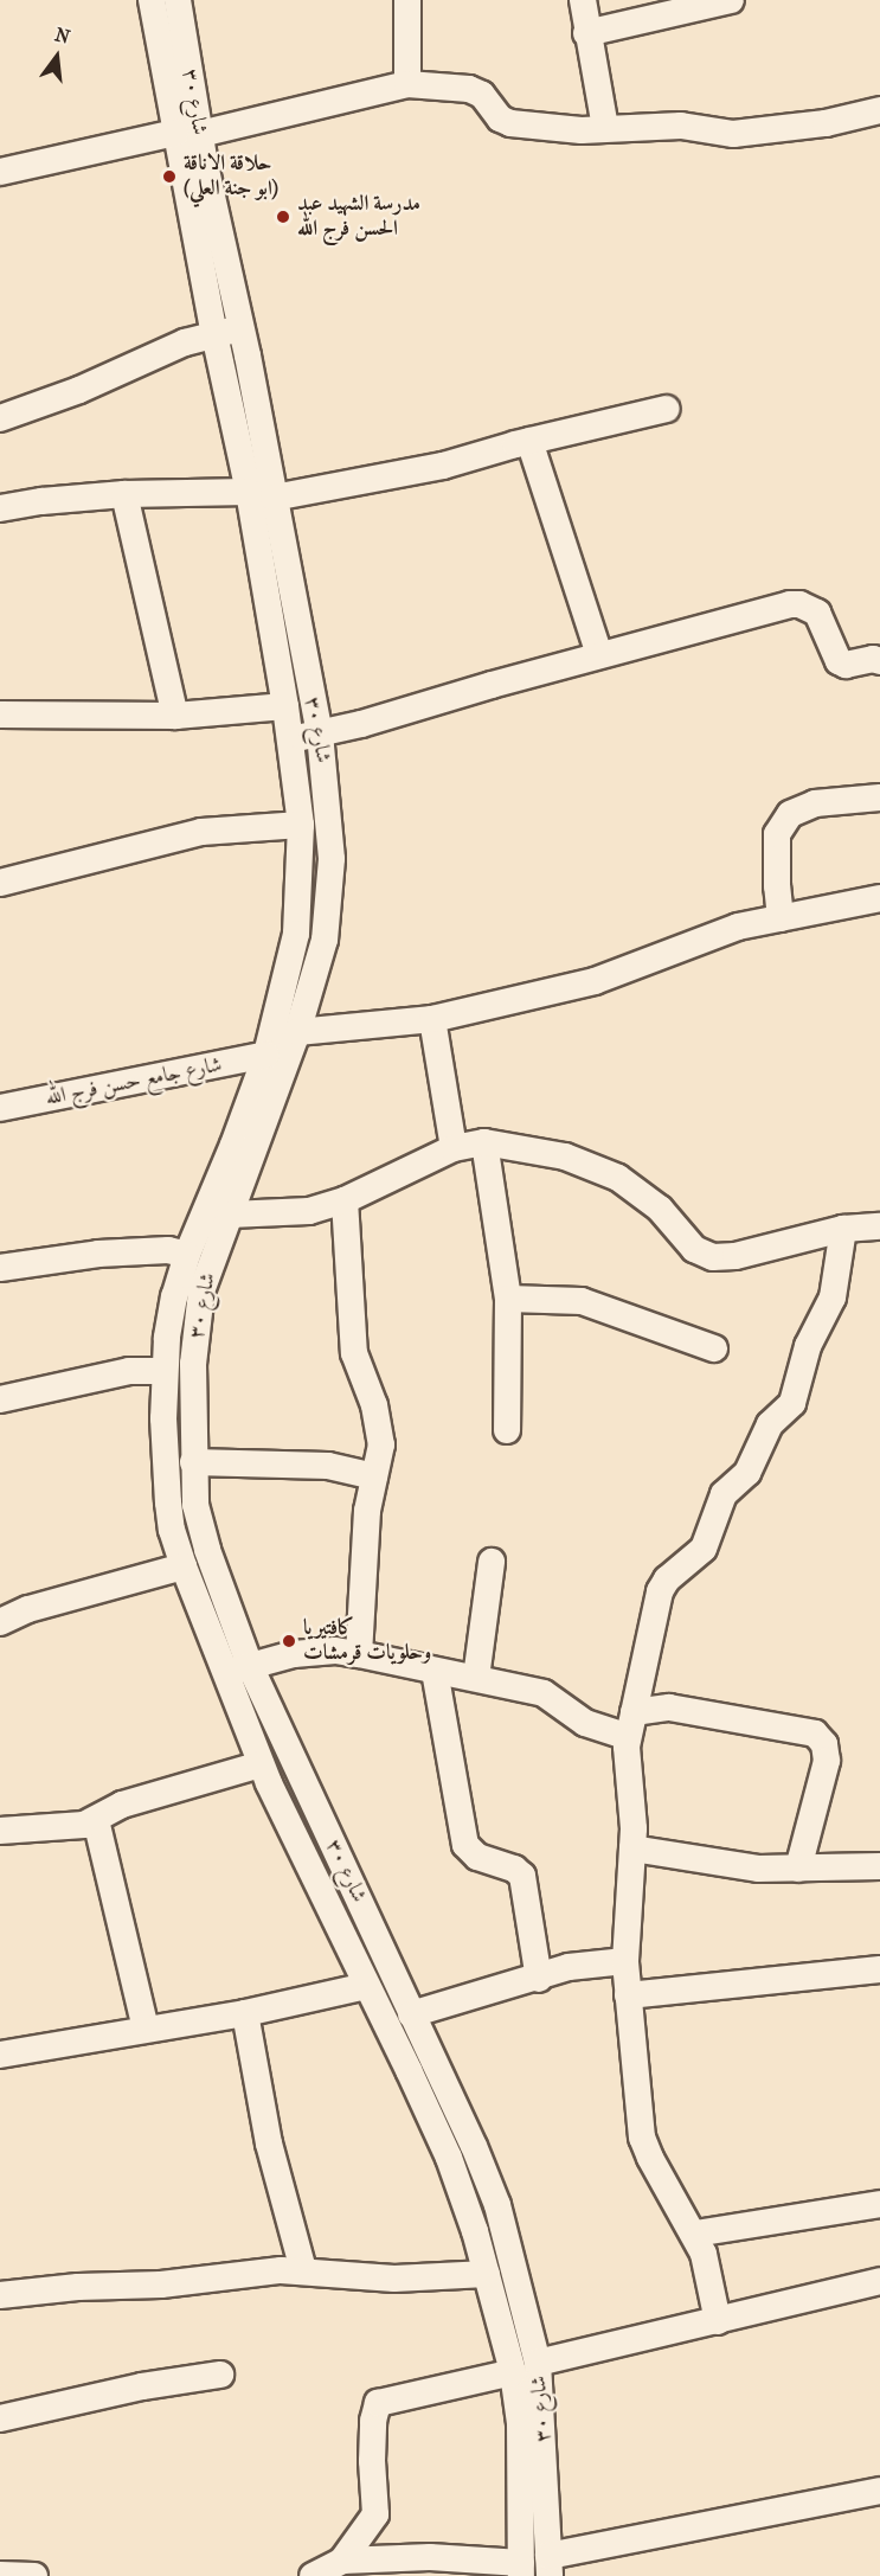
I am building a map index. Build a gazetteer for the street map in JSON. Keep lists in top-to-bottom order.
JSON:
{
  "streets": {
    "street": ["شارع ٣٠", "شارع جامع حسن فرج الله"]
  },
  "crossings": [
    ["شارع ٣٠", "شارع جامع حسن فرج الله"]
  ],
  "places": ["حلاقة الاناقة (ابو جنة العلي)", "مدرسة الشهيد عبد الحسن فرج الله", "كافتيريا وحلويات قرمشات"],
  "north": "top"
}
